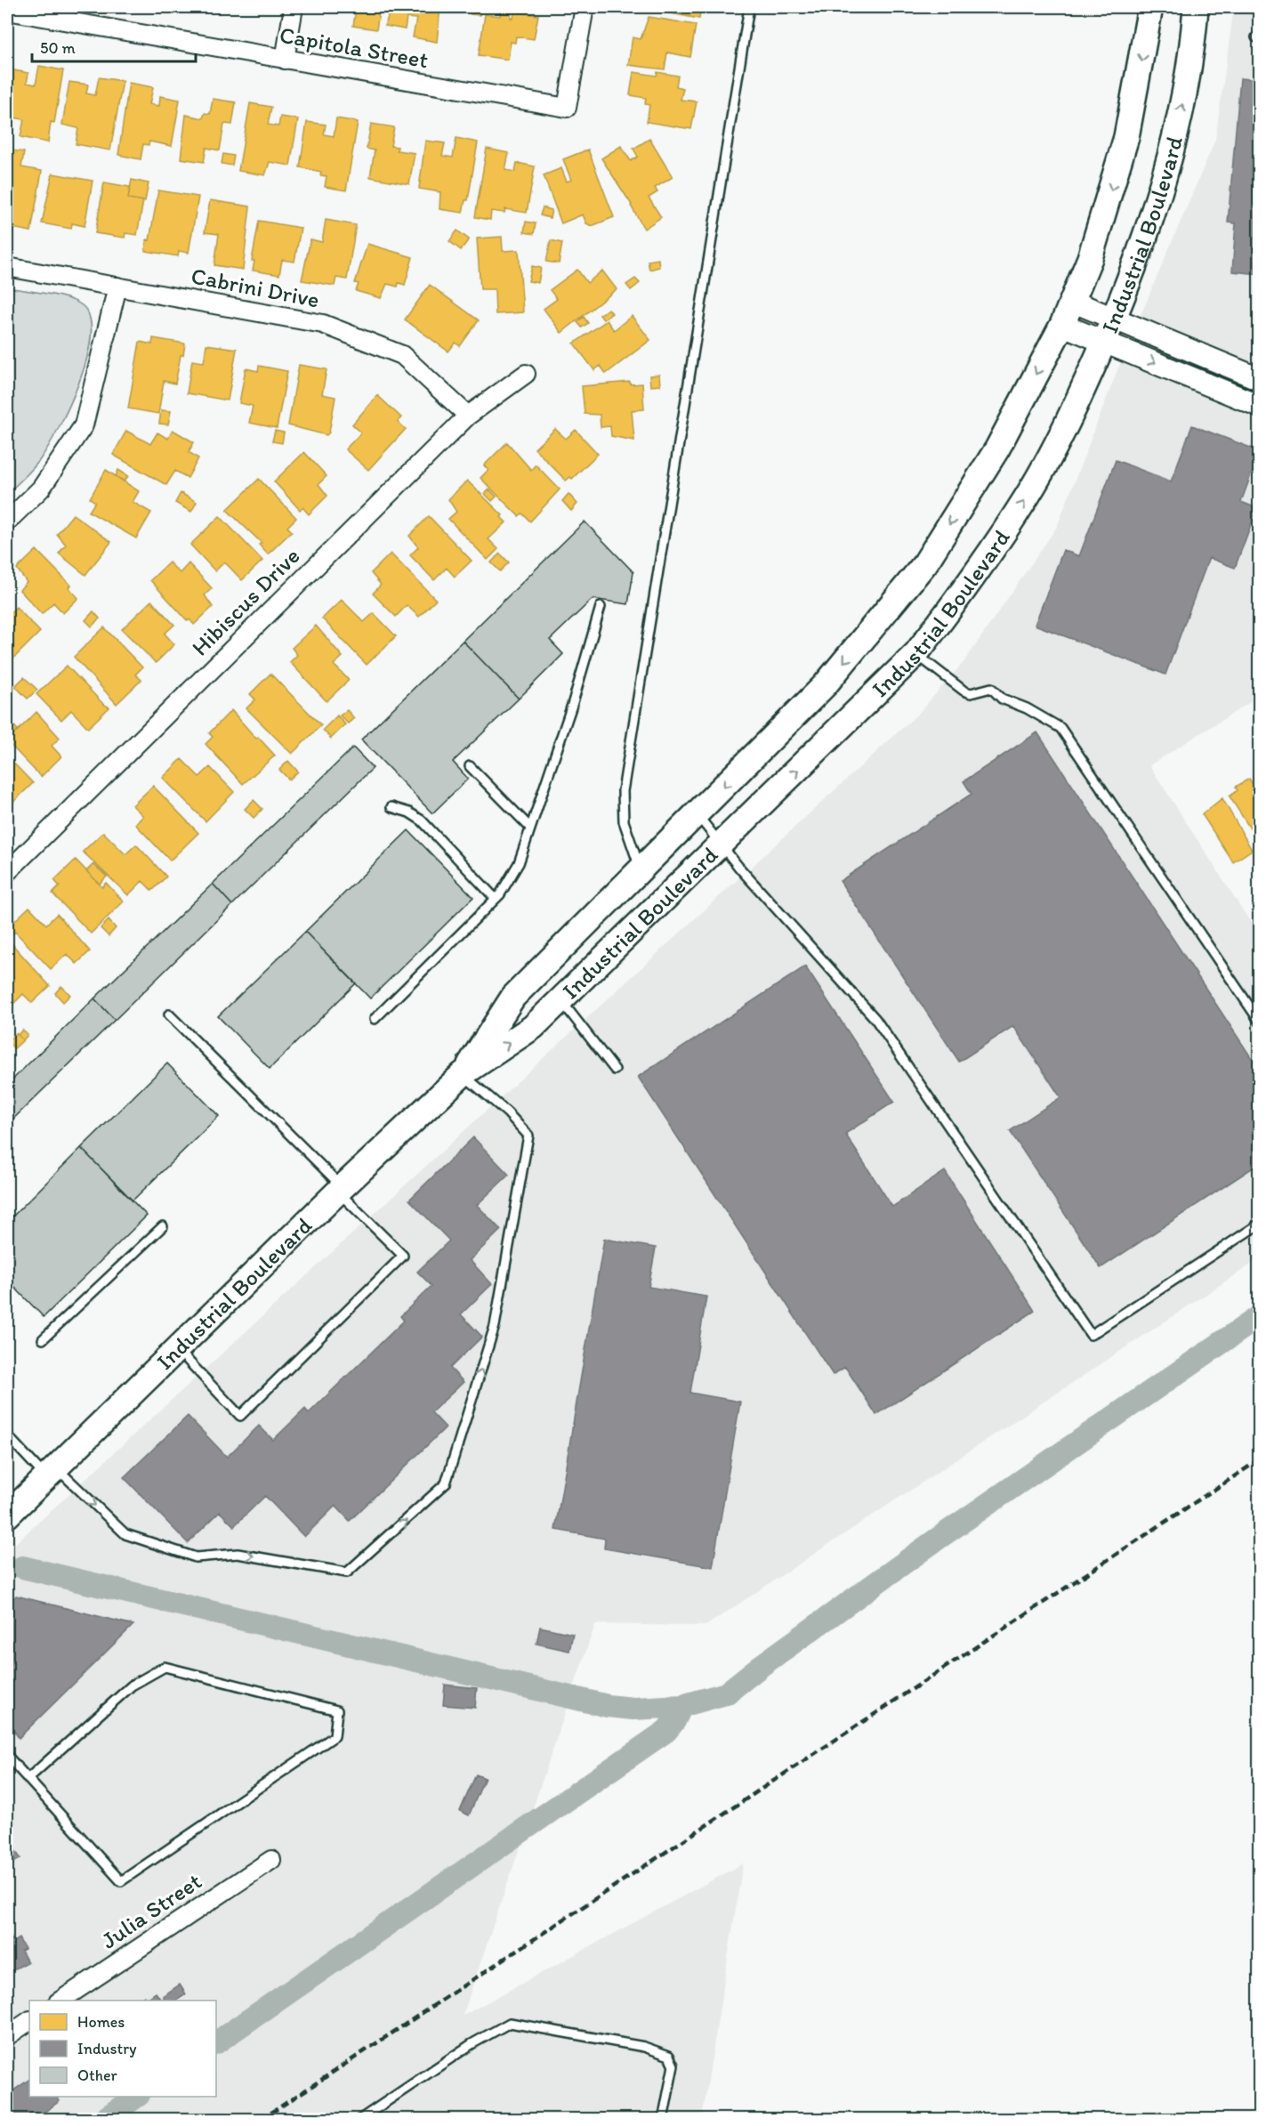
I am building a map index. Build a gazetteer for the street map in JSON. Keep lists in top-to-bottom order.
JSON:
{
  "streets": {
    "main road": ["Industrial Boulevard"],
    "street": [
      "Capitola Street",
      "Cabrini Drive",
      "Hibiscus Drive",
      "Julia Street"
    ]
  },
  "crossings": [
    ["Cabrini Drive", "Hibiscus Drive"]
  ],
  "legend": ["Homes", "Industry", "Other"],
  "scale_bar": "50 m"
}
